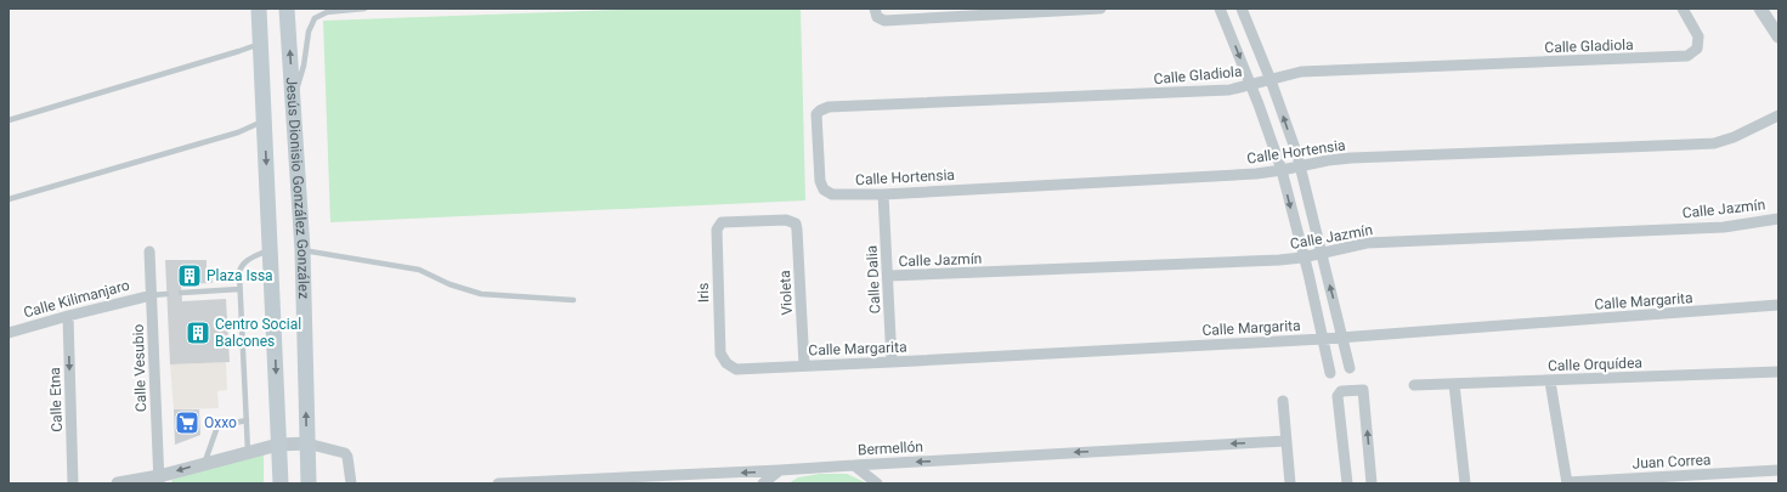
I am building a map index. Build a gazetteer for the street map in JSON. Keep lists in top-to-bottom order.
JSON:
{
  "streets": {
    "main road": ["Jesús Dionisio González González"],
    "street": [
      "Calle Gladiola",
      "Calle Hortensia",
      "Calle Jazmín",
      "Calle Dalia",
      "Iris",
      "Violeta",
      "Calle Kilimanjaro",
      "Calle Margarita",
      "Calle Orquídea",
      "Calle Vesubio",
      "Calle Etna",
      "Bermellón",
      "Juan Correa"
    ]
  },
  "crossings": [
    ["Calle Gladiola", "Calle Hortensia"],
    ["Calle Hortensia", "Calle Dalia"],
    ["Calle Jazmín", "Calle Dalia"],
    ["Calle Dalia", "Calle Margarita"],
    ["Iris", "Violeta"],
    ["Iris", "Calle Margarita"],
    ["Violeta", "Calle Margarita"],
    ["Calle Kilimanjaro", "Calle Vesubio"],
    ["Calle Kilimanjaro", "Calle Etna"]
  ],
  "one_way": ["Calle Etna", "Bermellón"],
  "places": {
    "building": ["Plaza Issa", "Centro Social Balcones"],
    "supermarket": ["Oxxo"]
  }
}
